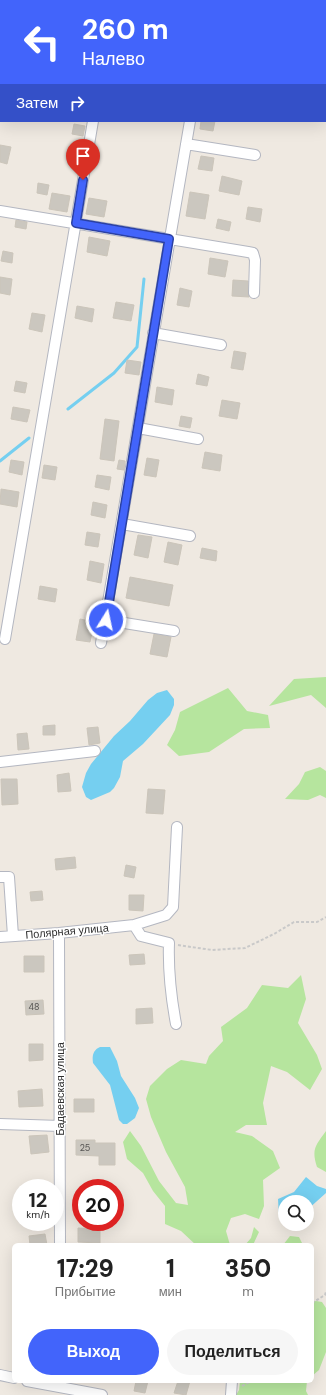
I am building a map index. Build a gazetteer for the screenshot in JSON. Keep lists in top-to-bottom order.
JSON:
{
  "streets": {
    "street": ["Полярная улица", "Бадаевская улица"]
  },
  "crossings": [
    ["Полярная улица", "Бадаевская улица"]
  ],
  "house_numbers": ["48", "25"],
  "page": {
    "turn": ["260 m", "Налево"],
    "then": "Затем",
    "speed": "12 km/h",
    "limit": "20",
    "eta": [
      "17:29",
      "Прибытие",
      "1",
      "мин",
      "350",
      "m"
    ],
    "buttons": ["Выход", "Поделиться"]
  }
}
